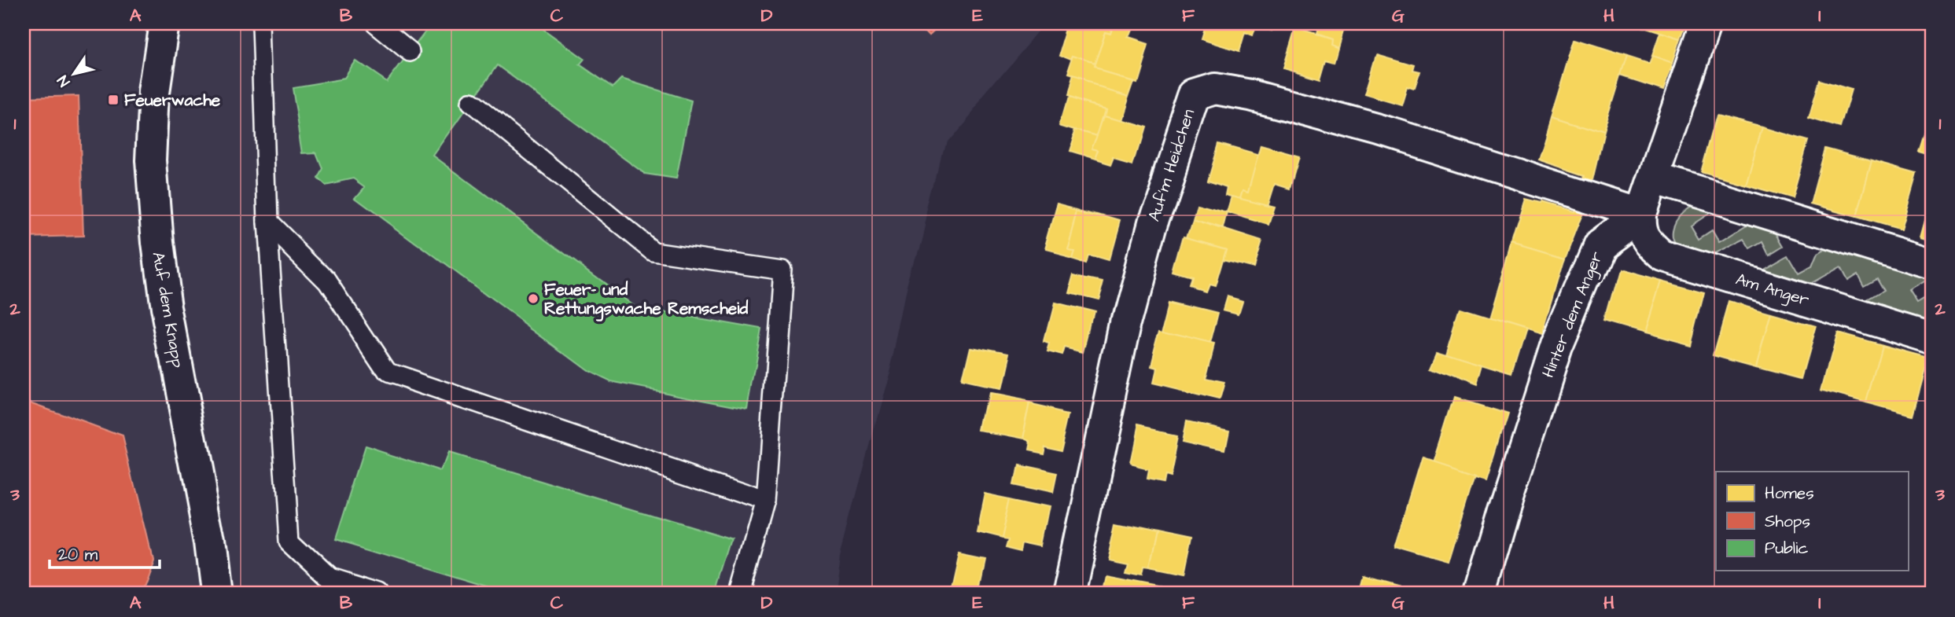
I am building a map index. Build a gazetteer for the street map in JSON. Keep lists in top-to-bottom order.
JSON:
{
  "streets": {
    "street": [
      "Auf'm Heidchen",
      "Am Anger",
      "Auf dem Knapp",
      "Hinter dem Anger"
    ]
  },
  "crossings": [
    ["Auf'm Heidchen", "Am Anger"],
    ["Auf'm Heidchen", "Hinter dem Anger"],
    ["Am Anger", "Hinter dem Anger"]
  ],
  "places": {
    "transit": ["Feuerwache"],
    "other": ["Feuer- und Rettungswache Remscheid"]
  },
  "legend": ["Homes", "Shops", "Public"],
  "scale_bar": "20 m",
  "north": "bottom left",
  "grid": {
    "columns": [
      "A",
      "B",
      "C",
      "D",
      "E",
      "F",
      "G",
      "H",
      "I"
    ],
    "rows": ["1", "2", "3"]
  }
}
